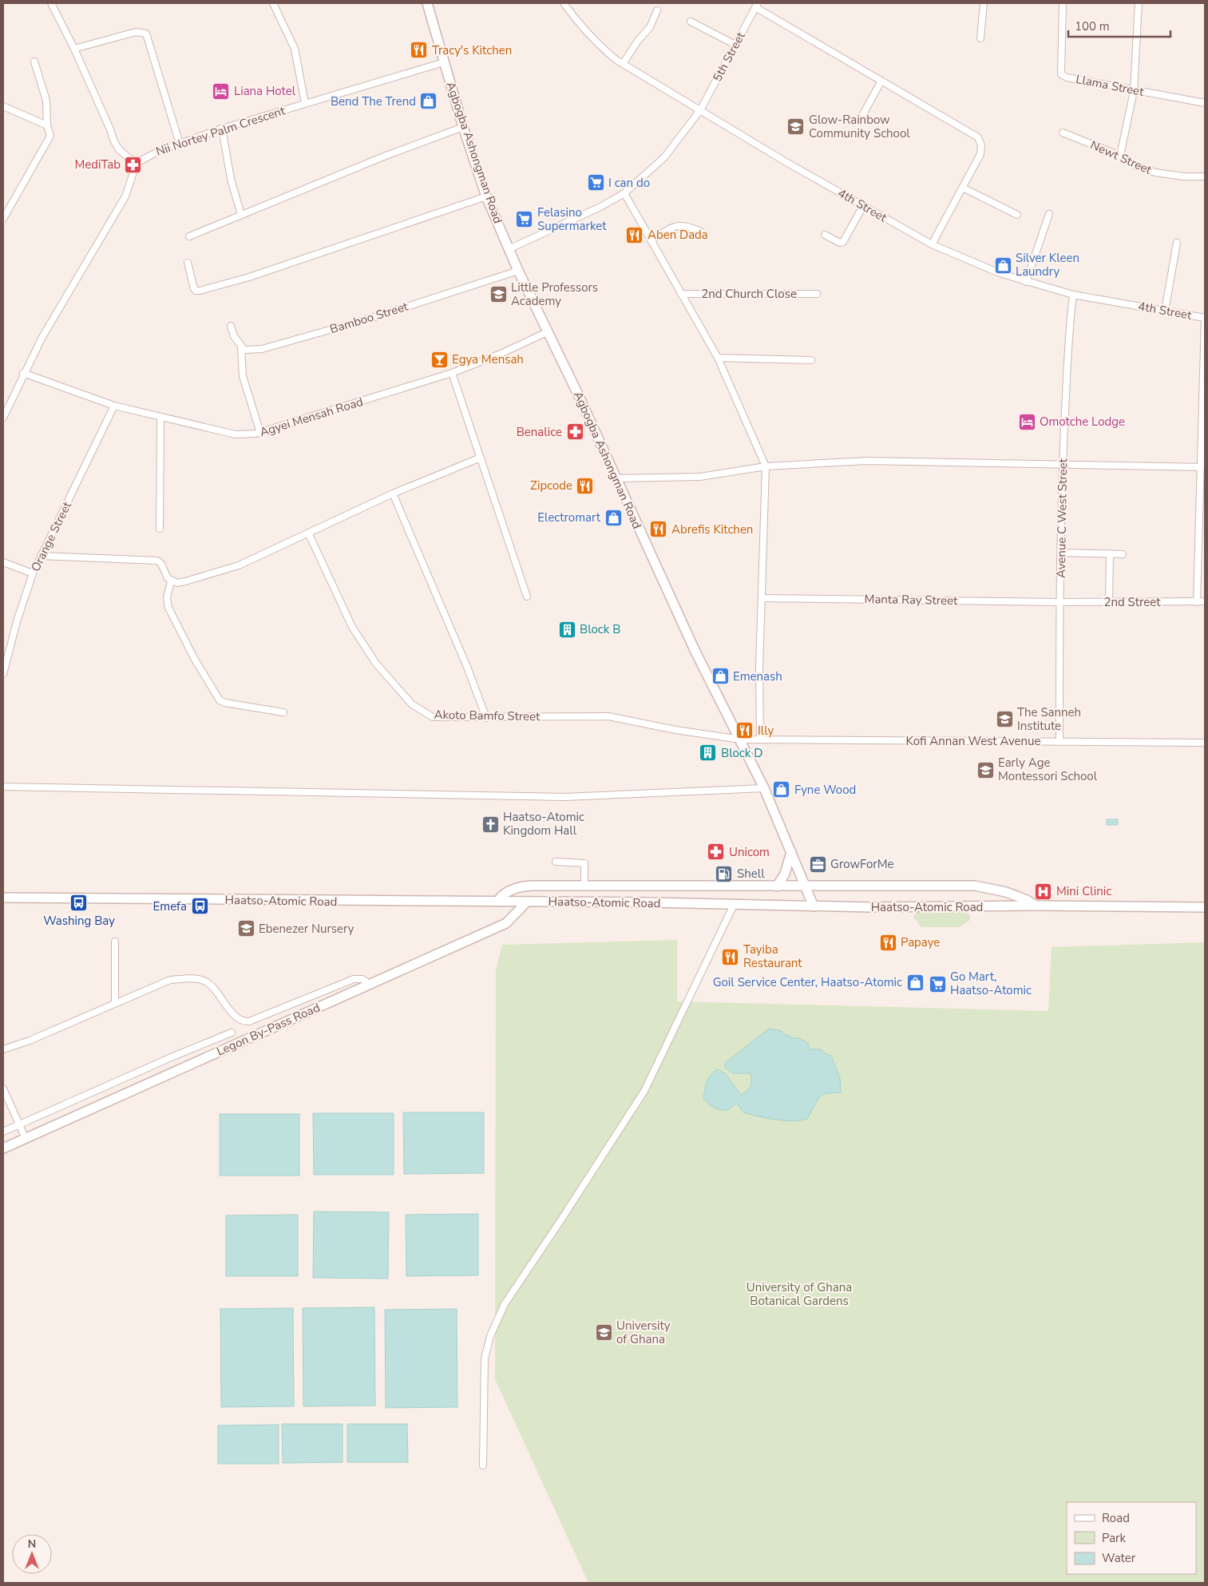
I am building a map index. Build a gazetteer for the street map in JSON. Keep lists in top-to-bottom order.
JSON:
{
  "streets": {
    "street": [
      "5th Street",
      "Llama Street",
      "Nii Nortey Palm Crescent",
      "Agbogba Ashongman Road",
      "Newt Street",
      "4th Street",
      "2nd Church Close",
      "Bamboo Street",
      "Agyei Mensah Road",
      "Avenue C West Street",
      "Orange Street",
      "Manta Ray Street",
      "2nd Street",
      "Akoto Bamfo Street",
      "Kofi Annan West Avenue",
      "Haatso-Atomic Road",
      "Legon By-Pass Road"
    ]
  },
  "crossings": [
    ["5th Street", "Agbogba Ashongman Road"],
    ["5th Street", "4th Street"],
    ["Nii Nortey Palm Crescent", "Agbogba Ashongman Road"],
    ["Agbogba Ashongman Road", "Bamboo Street"],
    ["Agbogba Ashongman Road", "Agyei Mensah Road"],
    ["Agbogba Ashongman Road", "Akoto Bamfo Street"],
    ["Agbogba Ashongman Road", "Kofi Annan West Avenue"],
    ["Agbogba Ashongman Road", "Haatso-Atomic Road"],
    ["4th Street", "Avenue C West Street"],
    ["Agyei Mensah Road", "Orange Street"],
    ["Avenue C West Street", "Manta Ray Street"],
    ["Avenue C West Street", "2nd Street"],
    ["Avenue C West Street", "Kofi Annan West Avenue"],
    ["Manta Ray Street", "2nd Street"],
    ["Akoto Bamfo Street", "Kofi Annan West Avenue"],
    ["Haatso-Atomic Road", "Legon By-Pass Road"]
  ],
  "parks": ["University of Ghana Botanical Gardens"],
  "places": {
    "restaurant": [
      "Tracy's Kitchen",
      "Aben Dada",
      "Zipcode",
      "Abrefis Kitchen",
      "Illy",
      "Papaye",
      "Tayiba Restaurant"
    ],
    "hotel": ["Liana Hotel", "Omotche Lodge"],
    "shop": [
      "Bend The Trend",
      "Silver Kleen Laundry",
      "Electromart",
      "Emenash",
      "Fyne Wood",
      "Goil Service Center, Haatso-Atomic"
    ],
    "school or university": [
      "Glow-Rainbow Community School",
      "Little Professors Academy",
      "The Sanneh Institute",
      "Early Age Montessori School",
      "Ebenezer Nursery",
      "University of Ghana"
    ],
    "pharmacy": ["MediTab", "Benalice", "Unicom"],
    "supermarket": ["I can do", "Felasino Supermarket", "Go Mart, Haatso-Atomic"],
    "bar": ["Egya Mensah"],
    "building": ["Block B", "Block D"],
    "church": ["Haatso-Atomic Kingdom Hall"],
    "office": ["GrowForMe"],
    "fuel station": ["Shell"],
    "hospital": ["Mini Clinic"],
    "bus stop": ["Washing Bay", "Emefa"]
  },
  "legend": ["Road", "Park", "Water"],
  "scale_bar": "100 m",
  "north": "top"
}
